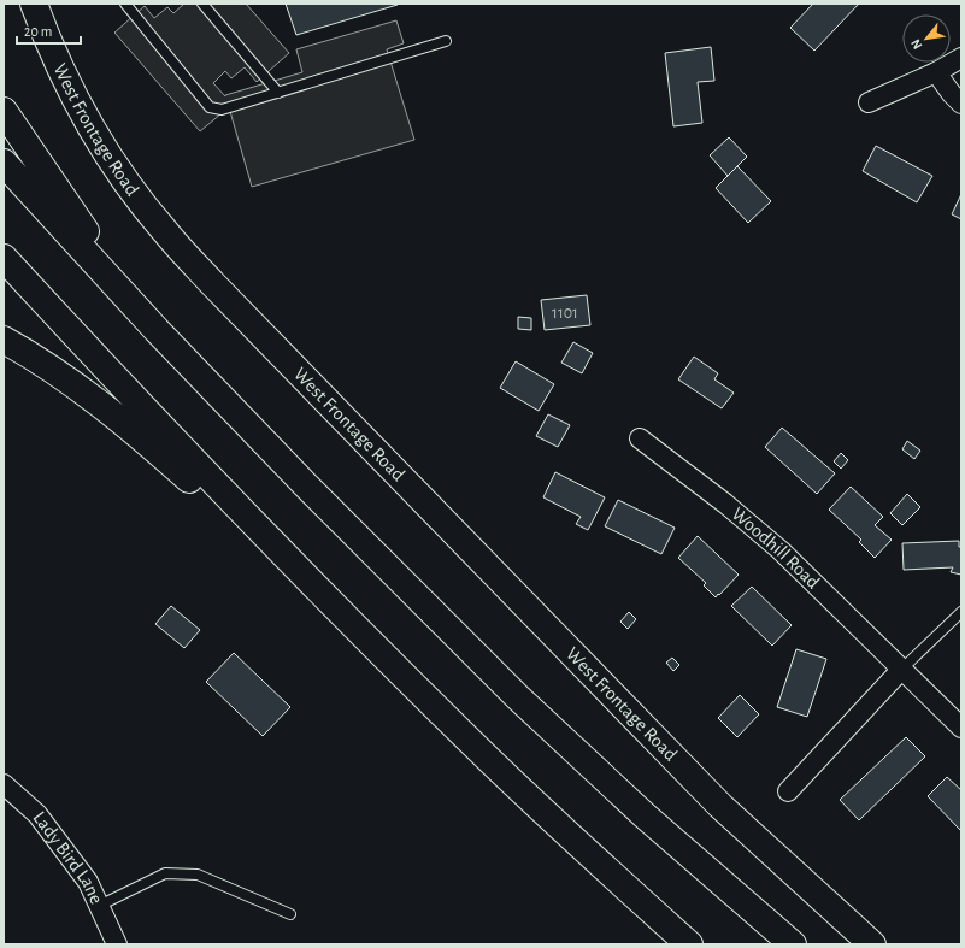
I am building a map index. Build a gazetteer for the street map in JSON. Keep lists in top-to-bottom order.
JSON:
{
  "streets": {
    "main road": ["West Frontage Road"],
    "street": ["Woodhill Road", "Lady Bird Lane"]
  },
  "house_numbers": ["1101"],
  "scale_bar": "20 m",
  "north": "bottom left"
}
